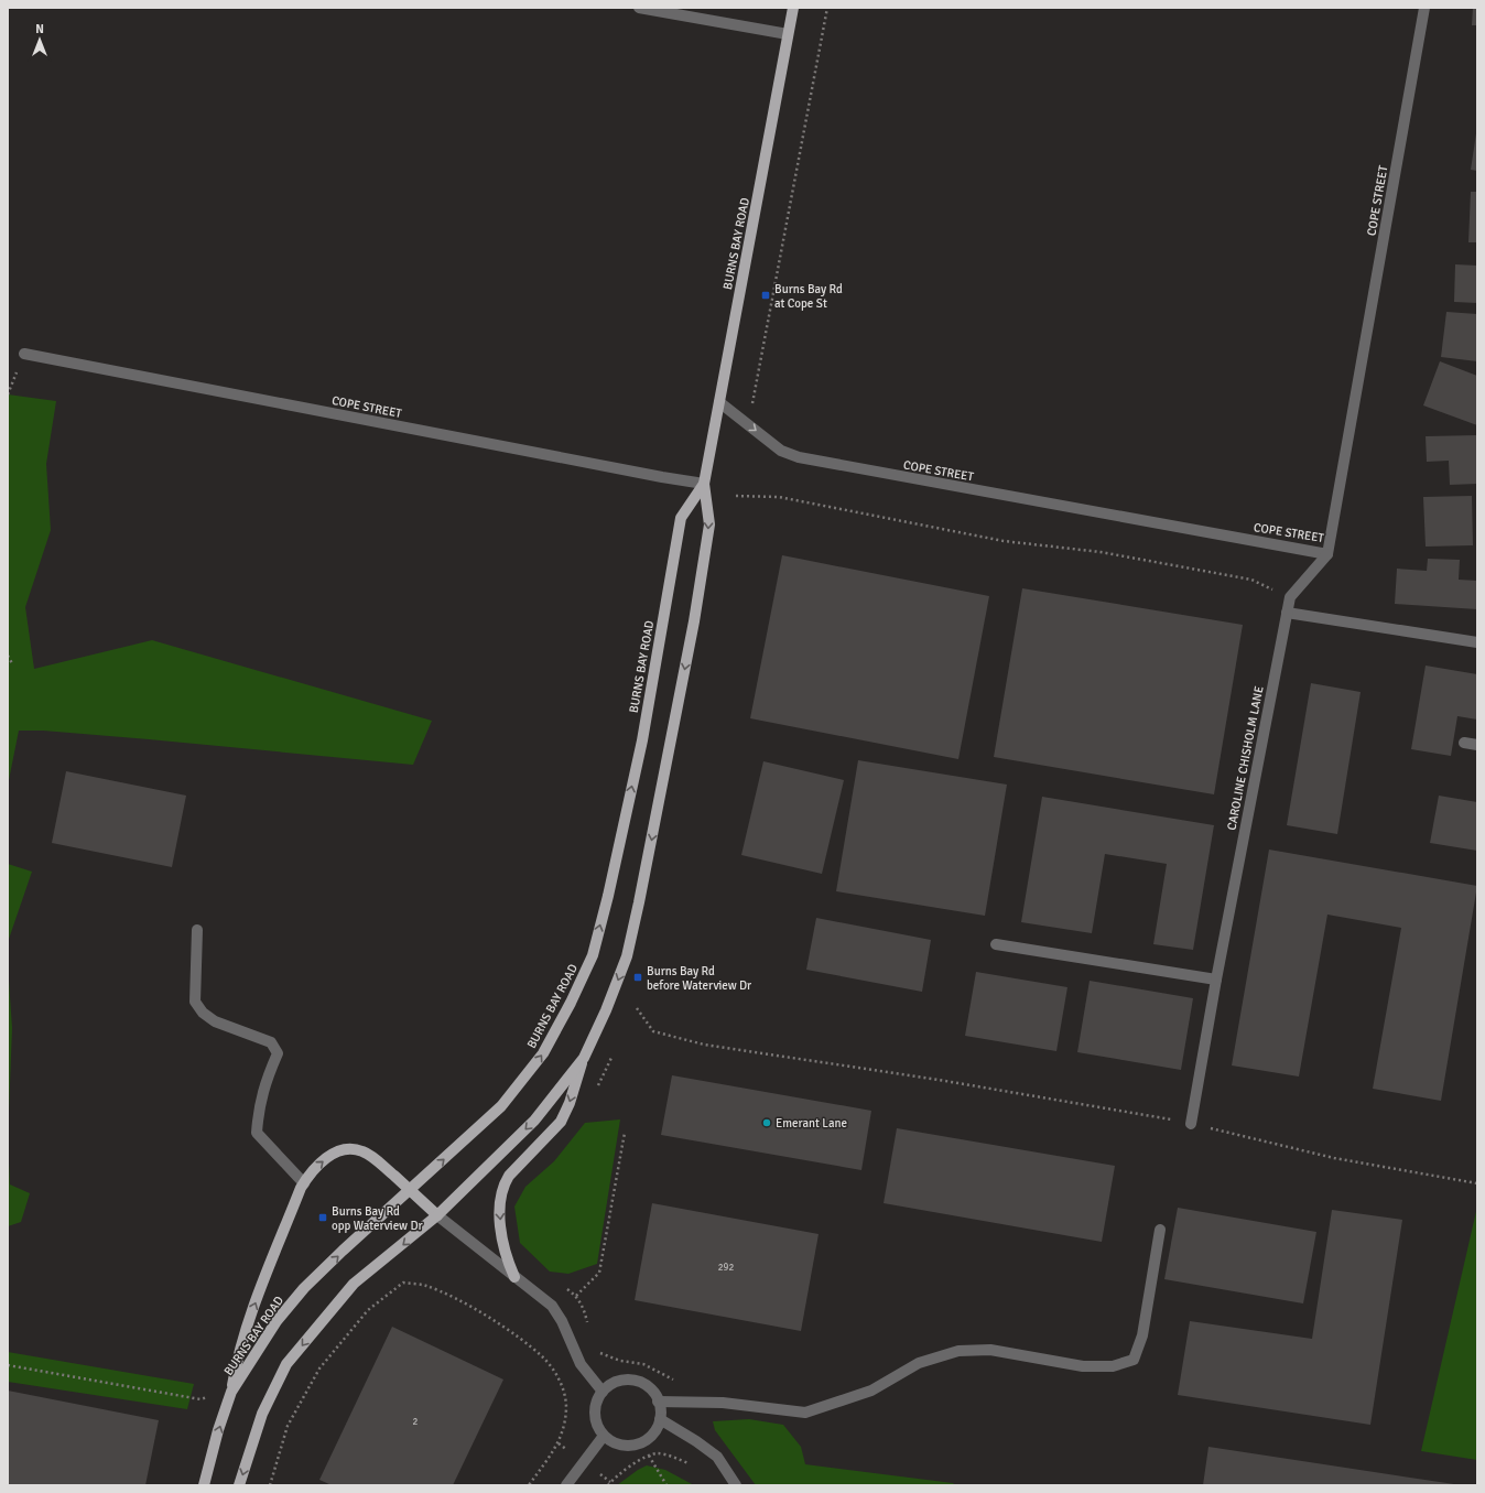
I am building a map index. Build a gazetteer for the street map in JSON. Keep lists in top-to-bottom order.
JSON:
{
  "streets": {
    "main road": ["BURNS BAY ROAD"],
    "street": ["COPE STREET", "CAROLINE CHISHOLM LANE"]
  },
  "crossings": [
    ["COPE STREET", "BURNS BAY ROAD"]
  ],
  "places": {
    "transit": ["Burns Bay Rd at Cope St", "Burns Bay Rd before Waterview Dr", "Burns Bay Rd opp Waterview Dr"],
    "other": ["Emerant Lane"]
  },
  "house_numbers": ["292", "2"],
  "north": "top"
}
